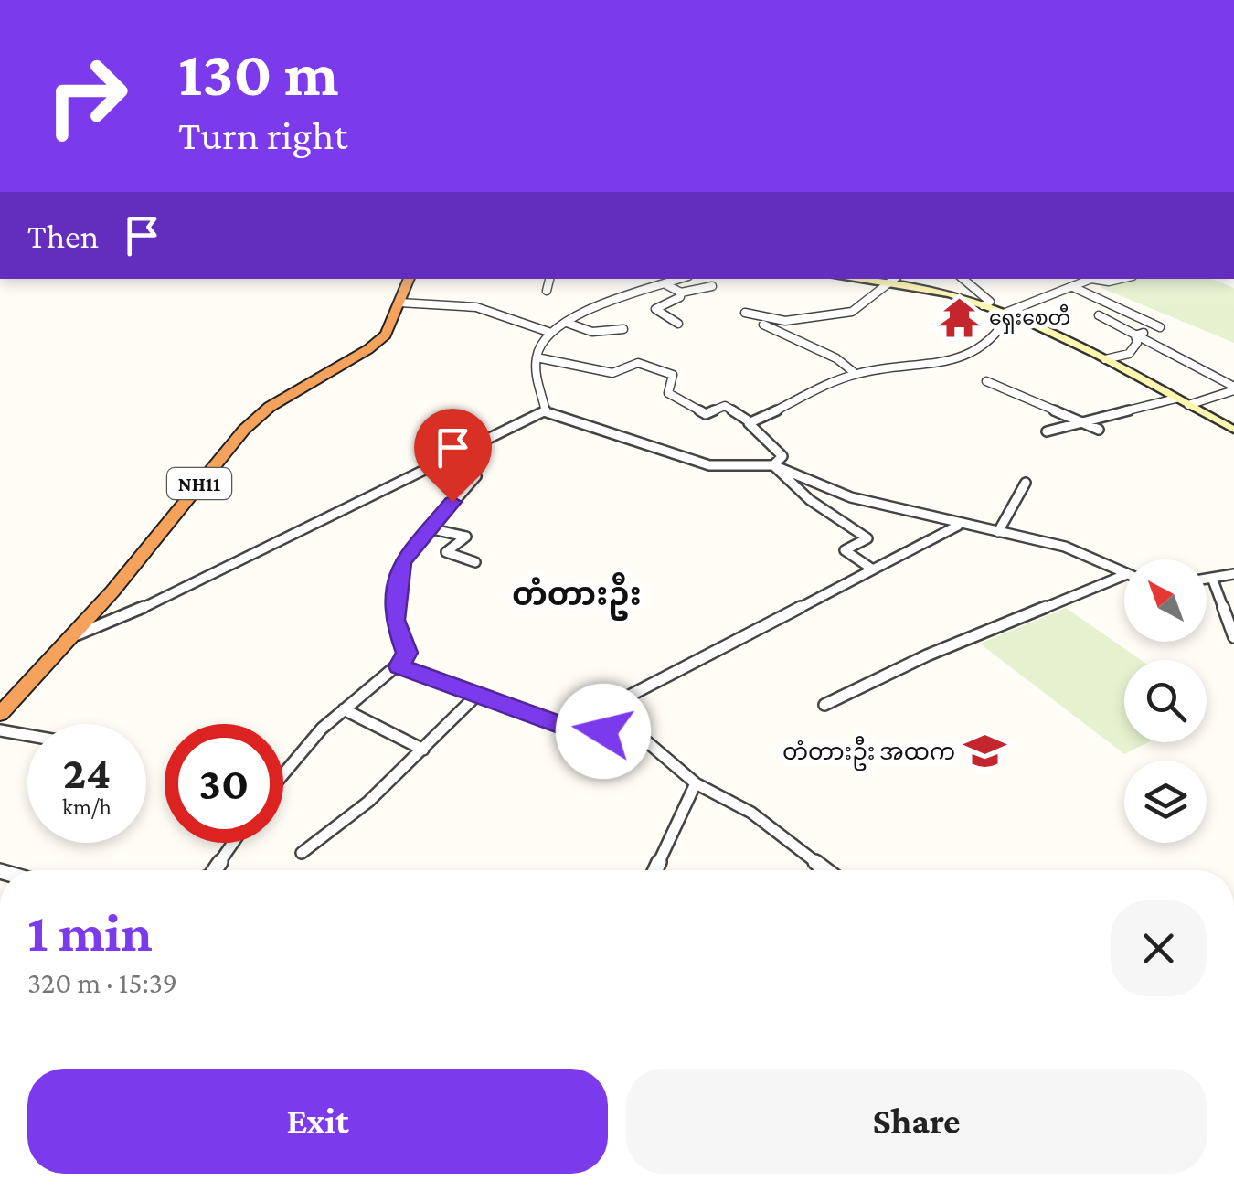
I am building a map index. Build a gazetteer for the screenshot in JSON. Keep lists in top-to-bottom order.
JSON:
{
  "streets": {
    "highway": ["NH11"]
  },
  "districts": ["တံတားဦး"],
  "places": {
    "temple": ["ရှေးစေတီ"],
    "school or university": ["တံတားဦး အထက"]
  },
  "north": "top left",
  "page": {
    "turn": ["130 m", "Turn right"],
    "then": "Then",
    "speed": "24 km/h",
    "limit": "30",
    "heading": ["1 min", "320 m · 15:39"],
    "buttons": ["Exit", "Share"]
  }
}
